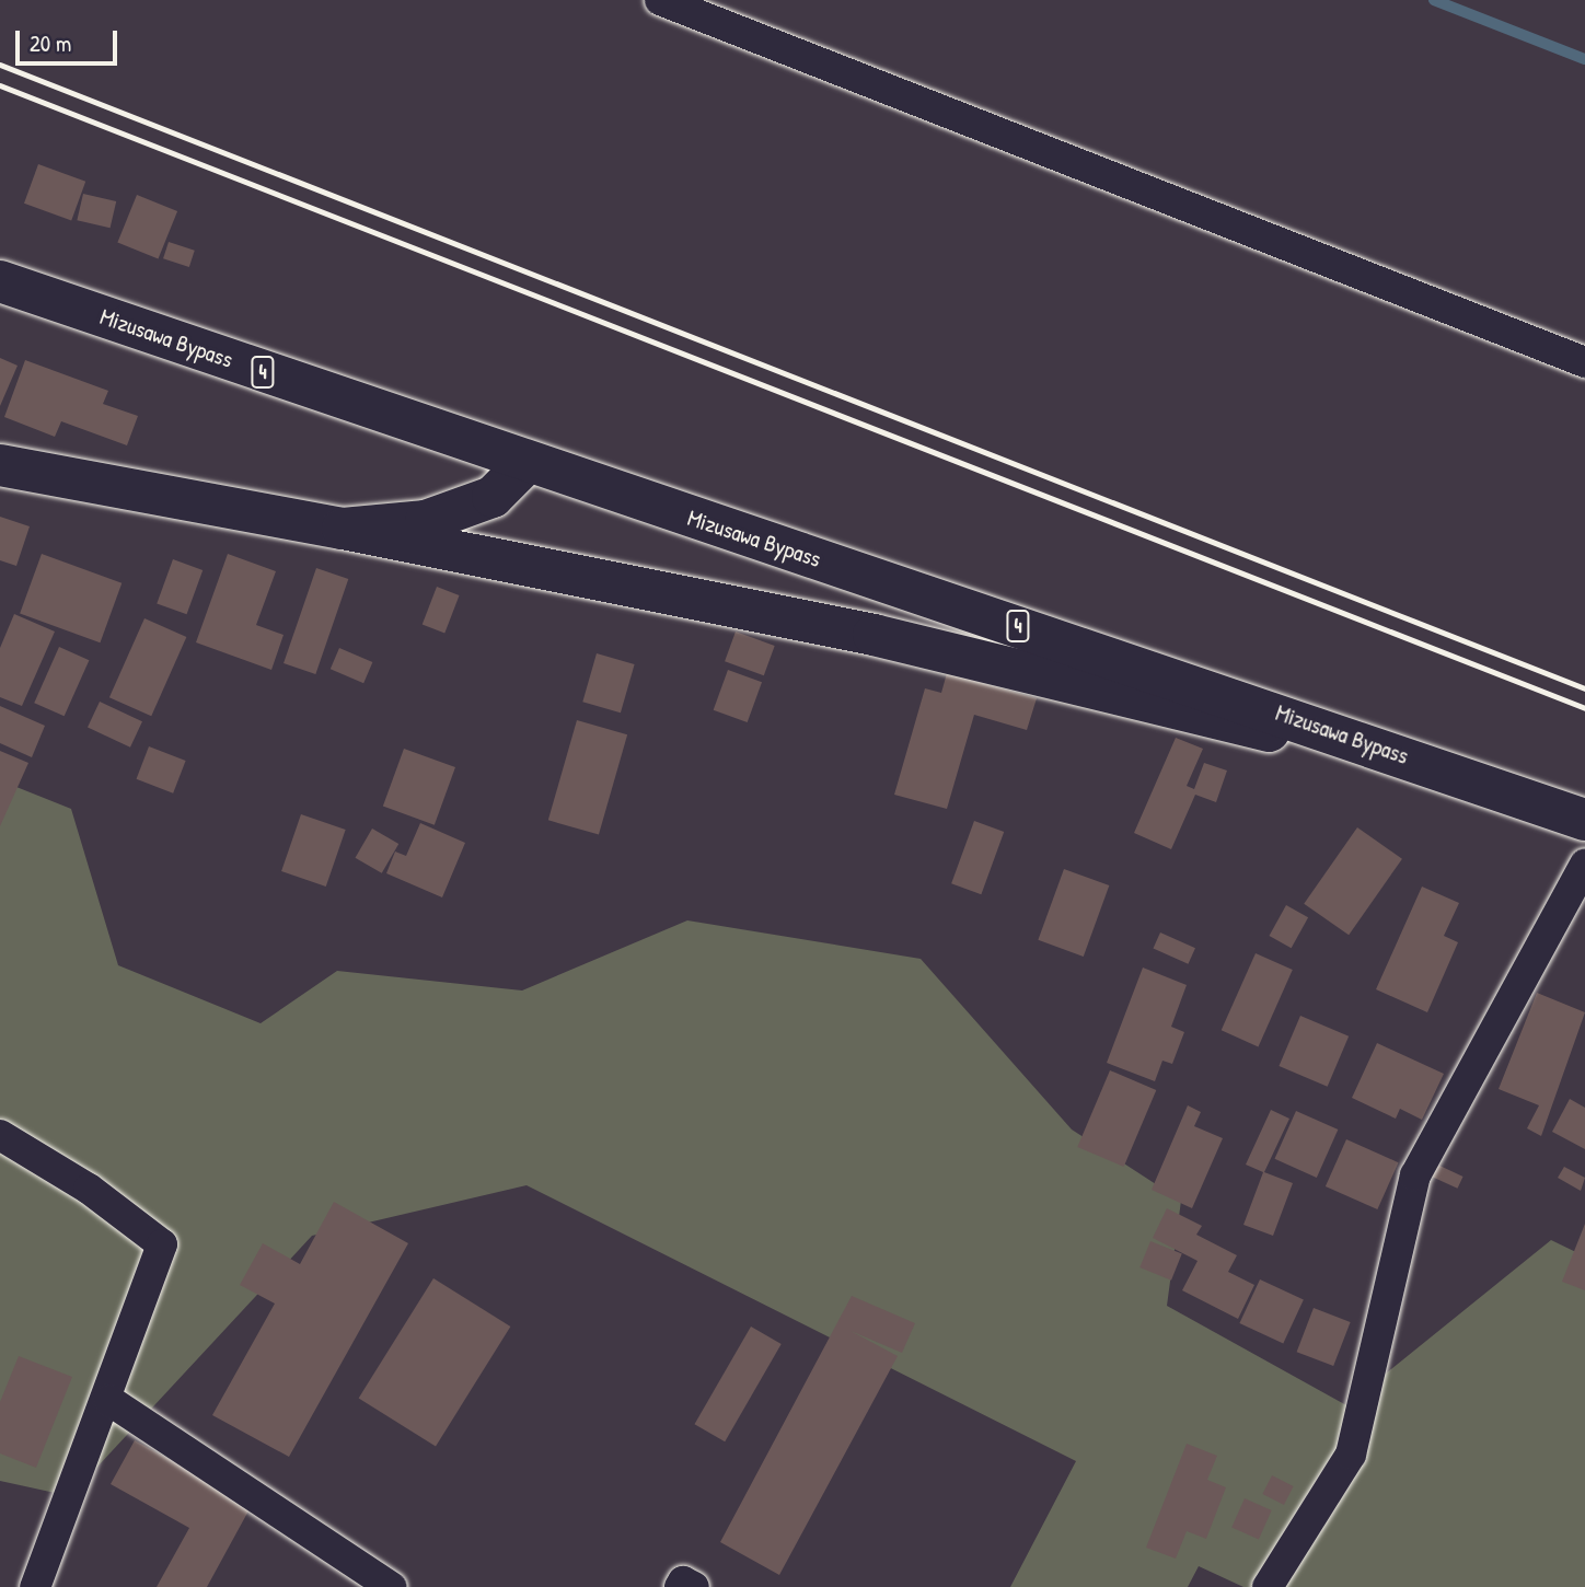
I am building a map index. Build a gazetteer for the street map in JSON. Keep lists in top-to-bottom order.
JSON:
{
  "streets": {
    "main road": ["Mizusawa Bypass", "4"]
  },
  "crossings": [
    ["Mizusawa Bypass", "4"]
  ],
  "scale_bar": "20 m"
}
